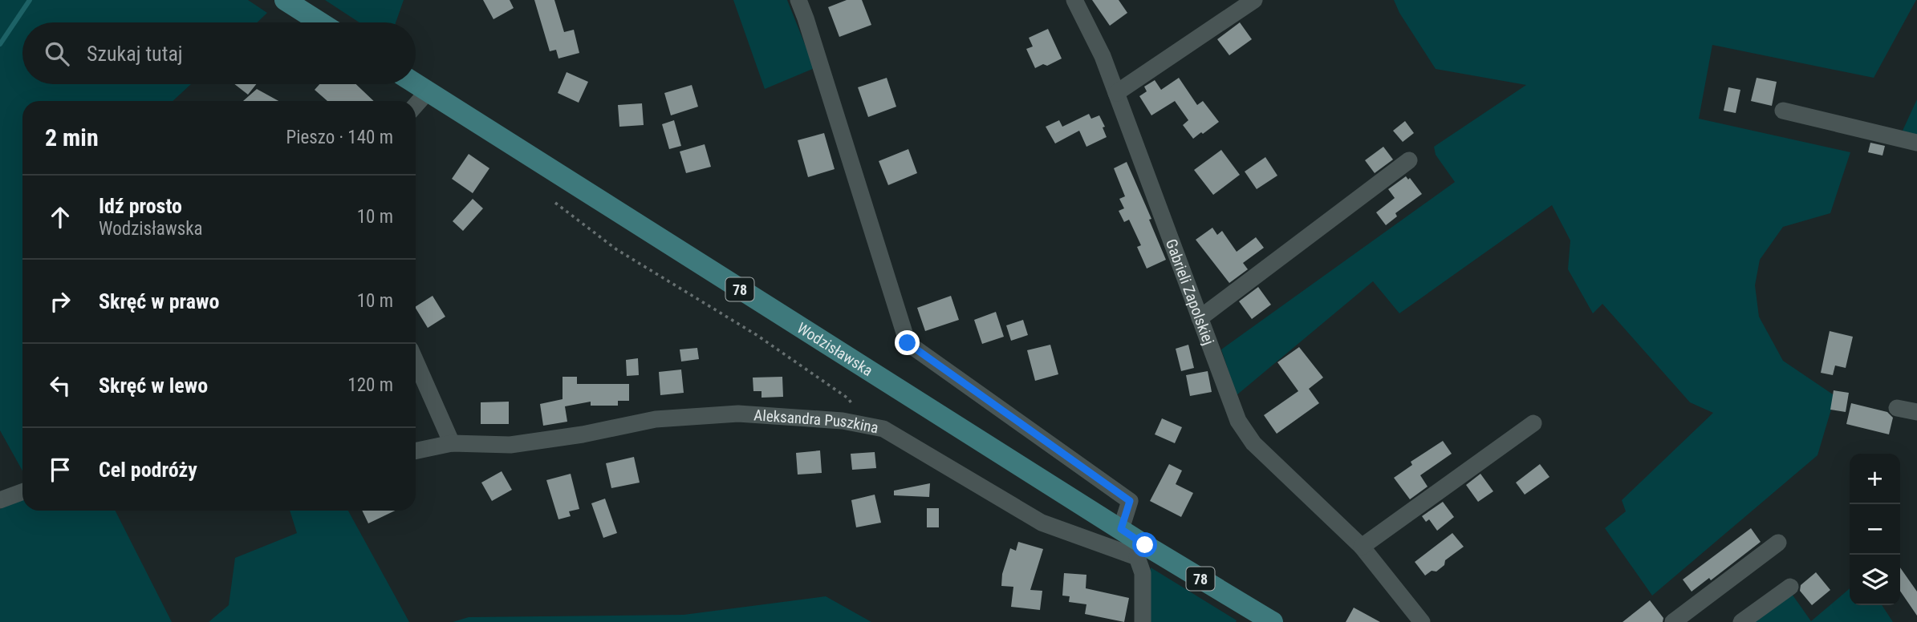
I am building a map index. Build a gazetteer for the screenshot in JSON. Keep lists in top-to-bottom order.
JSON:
{
  "streets": {
    "main road": ["78", "Wodzisławska"],
    "street": ["Gabrieli Zapolskiej", "Aleksandra Puszkina"]
  },
  "crossings": [
    ["Wodzisławska", "Aleksandra Puszkina"]
  ],
  "page": {
    "search": "Szukaj tutaj",
    "heading": ["2 min", "Pieszo · 140 m"],
    "list": [
      ["Idź prosto", "Wodzisławska", "10 m"],
      ["Skręć w prawo", "10 m"],
      ["Skręć w lewo", "120 m"],
      "Cel podróży"
    ],
    "map_buttons": ["+", "−"]
  }
}
